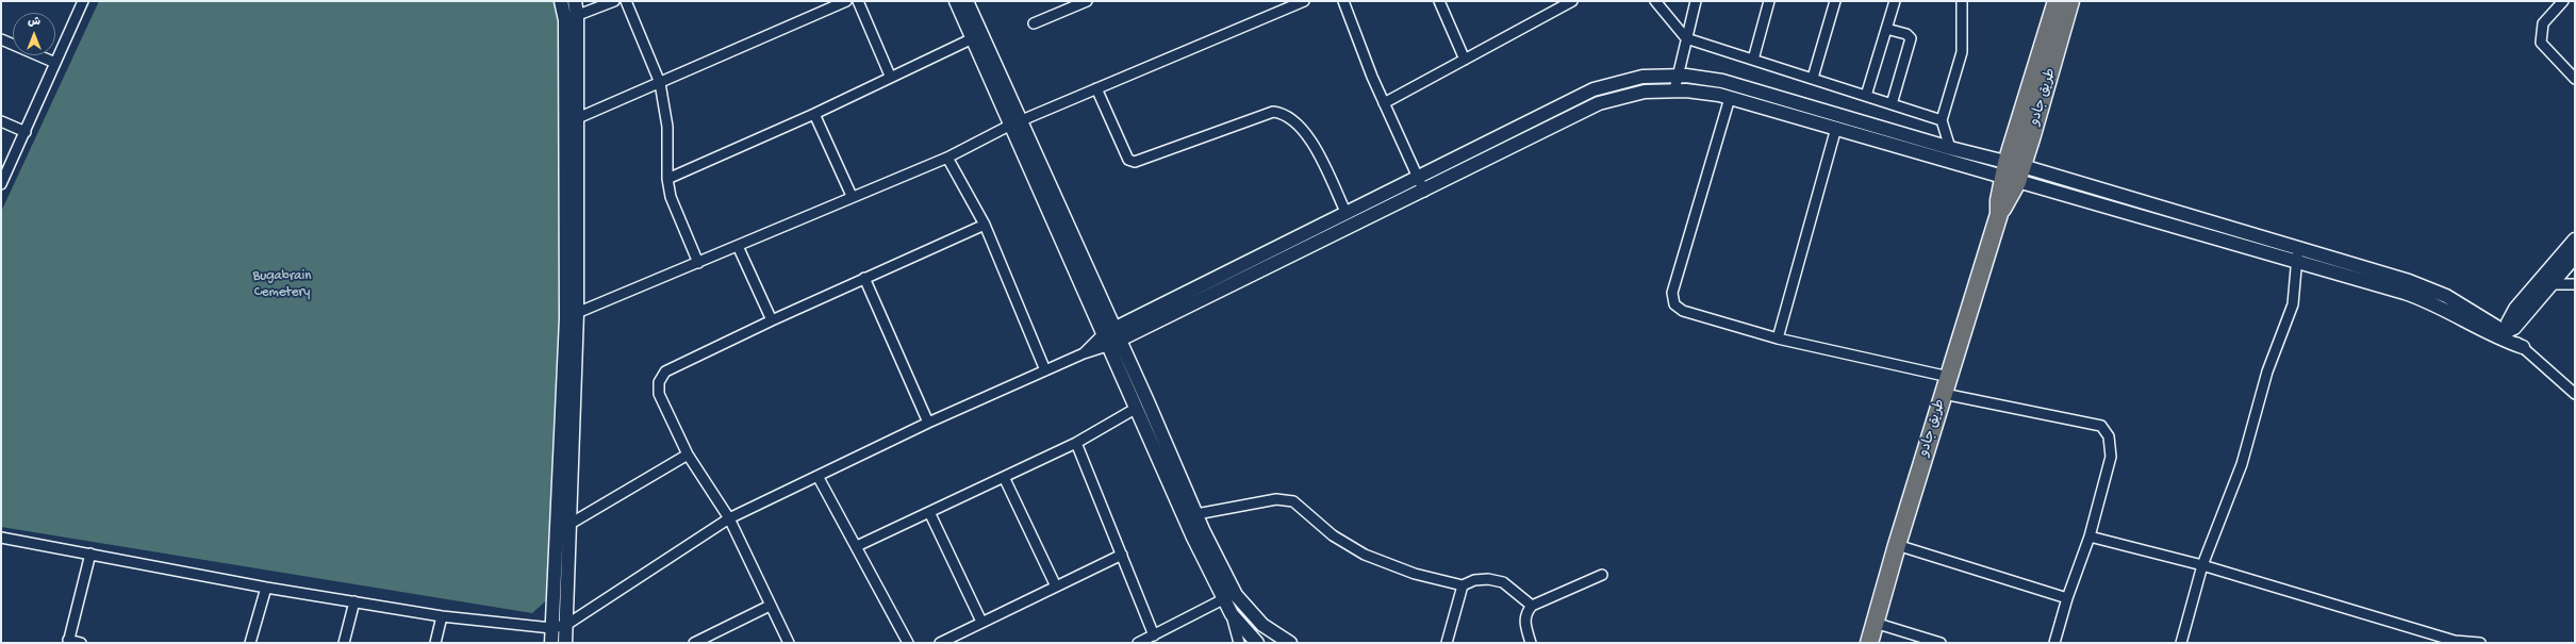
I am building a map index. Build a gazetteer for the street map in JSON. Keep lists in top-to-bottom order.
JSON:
{
  "streets": {
    "highway": ["طريق جادو"]
  },
  "parks": ["Bugabrain Cemetery"],
  "north": "top"
}
